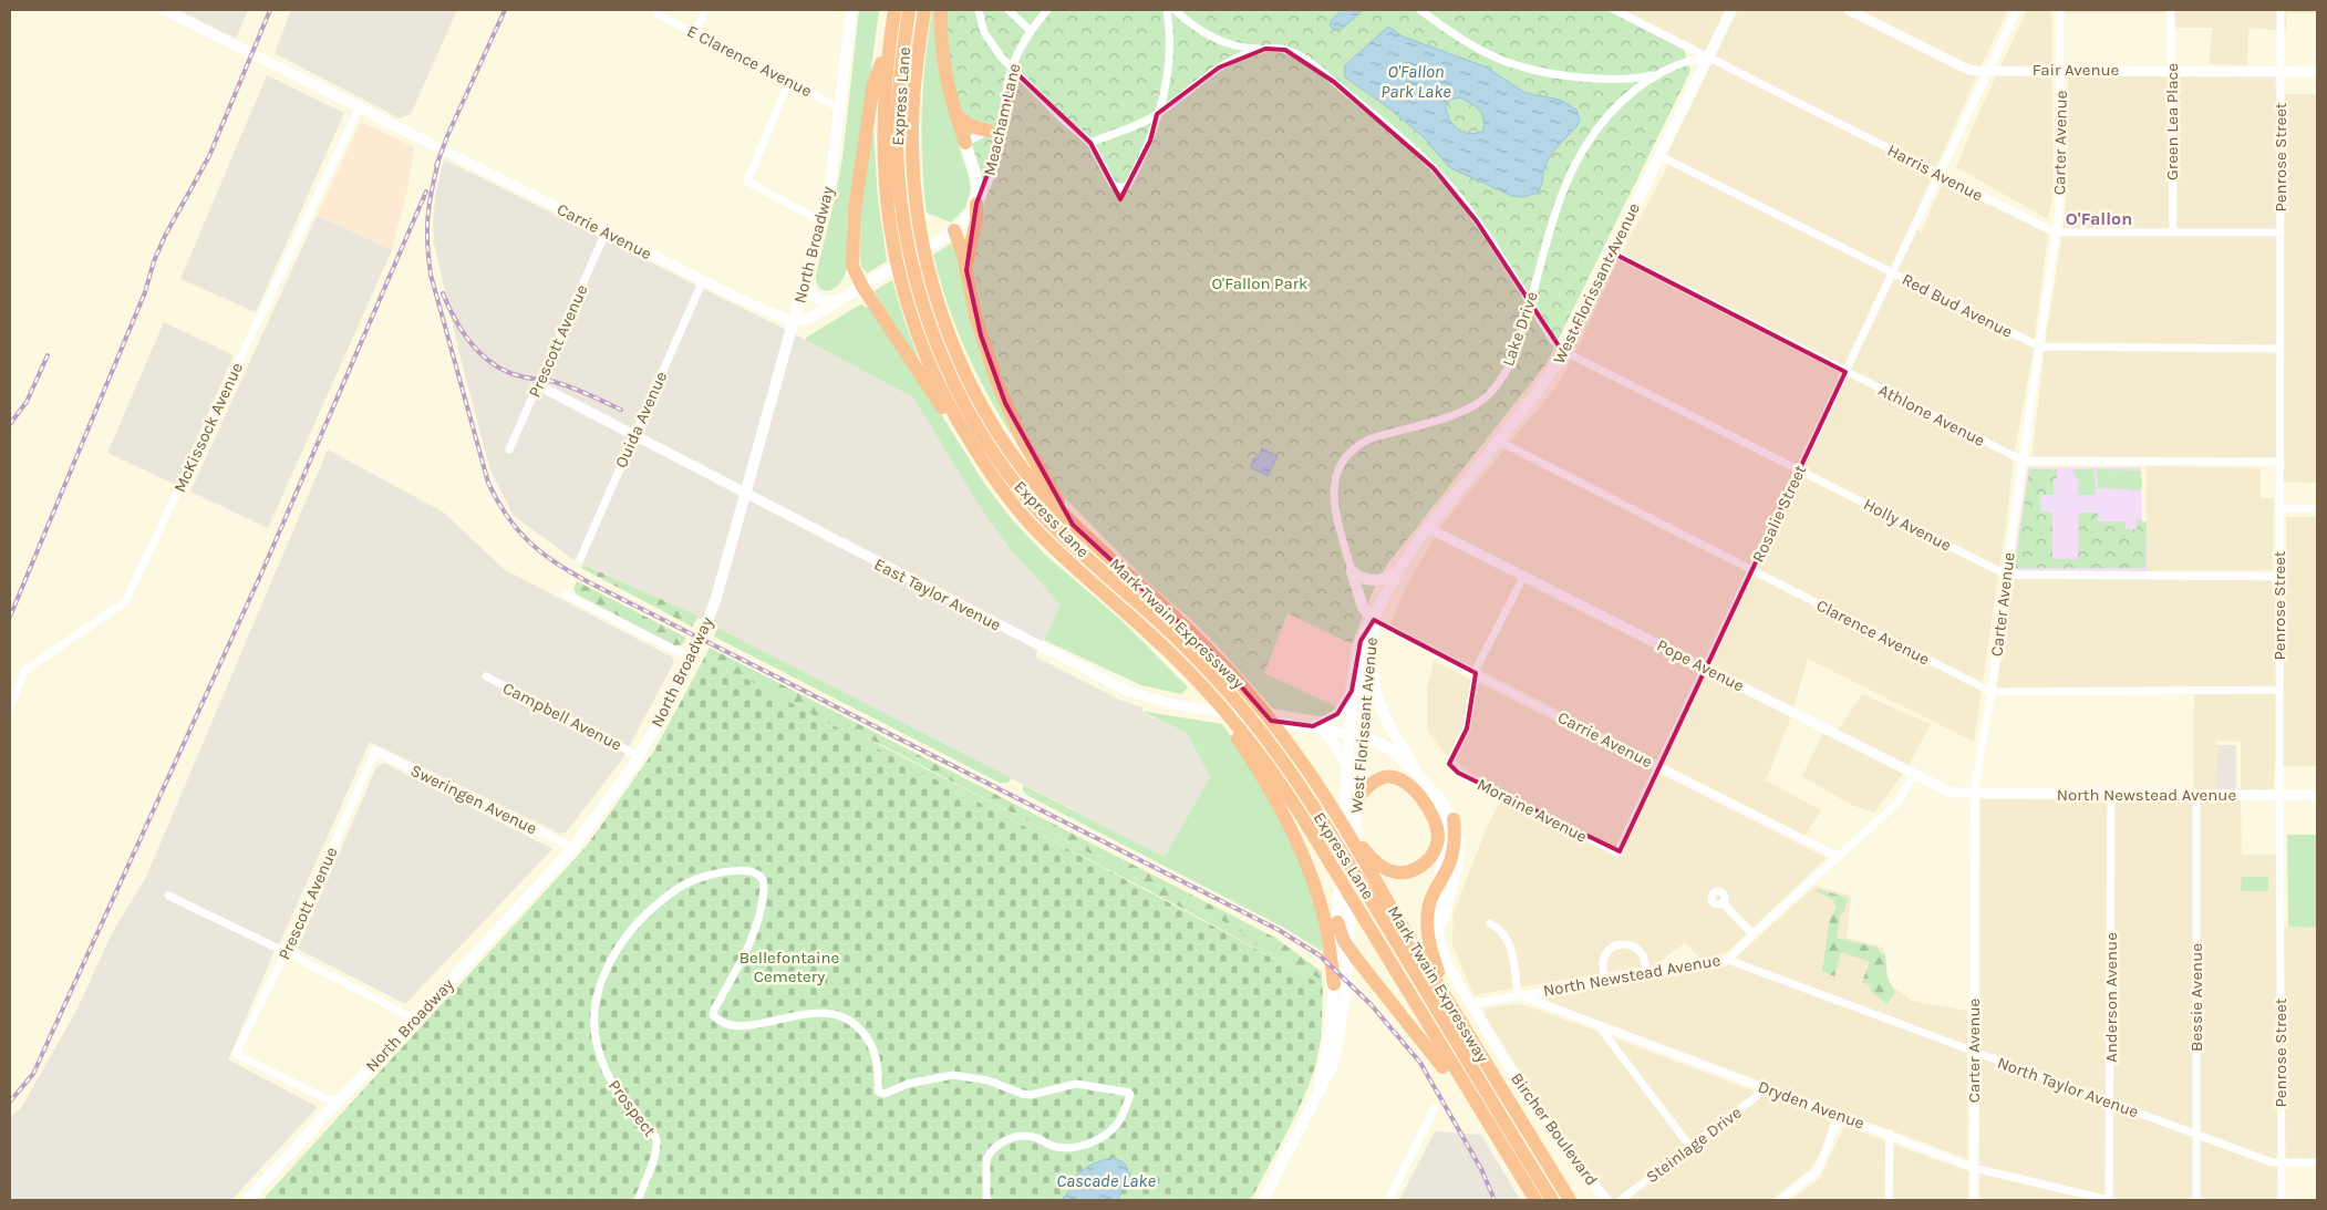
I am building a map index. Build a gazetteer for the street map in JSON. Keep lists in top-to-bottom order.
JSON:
{
  "streets": {
    "highway": ["Express Lane", "Mark Twain Expressway"],
    "main road": ["North Broadway", "West Florissant Avenue", "Bircher Boulevard"],
    "street": [
      "E Clarence Avenue",
      "Fair Avenue",
      "Meacham Lane",
      "Green Lea Place",
      "Carter Avenue",
      "Penrose Street",
      "Harris Avenue",
      "Carrie Avenue",
      "Red Bud Avenue",
      "Lake Drive",
      "Prescott Avenue",
      "Athlone Avenue",
      "Ouida Avenue",
      "McKissock Avenue",
      "Rosalie Street",
      "Holly Avenue",
      "East Taylor Avenue",
      "Clarence Avenue",
      "Pope Avenue",
      "Campbell Avenue",
      "North Newstead Avenue",
      "Sweringen Avenue",
      "Moraine Avenue",
      "Anderson Avenue",
      "Bessie Avenue",
      "North Taylor Avenue",
      "Dryden Avenue",
      "Prospect",
      "Steinlage Drive"
    ]
  },
  "crossings": [
    ["E Clarence Avenue", "North Broadway"],
    ["Fair Avenue", "Green Lea Place"],
    ["Fair Avenue", "Carter Avenue"],
    ["Fair Avenue", "Penrose Street"],
    ["Fair Avenue", "Rosalie Street"],
    ["Green Lea Place", "Harris Avenue"],
    ["Carter Avenue", "Harris Avenue"],
    ["Carter Avenue", "Red Bud Avenue"],
    ["Carter Avenue", "Athlone Avenue"],
    ["Carter Avenue", "Holly Avenue"],
    ["Carter Avenue", "Clarence Avenue"],
    ["Carter Avenue", "Pope Avenue"],
    ["Carter Avenue", "North Newstead Avenue"],
    ["Carter Avenue", "North Taylor Avenue"],
    ["Carter Avenue", "Dryden Avenue"],
    ["Penrose Street", "Harris Avenue"],
    ["Penrose Street", "Red Bud Avenue"],
    ["Penrose Street", "Athlone Avenue"],
    ["Penrose Street", "Holly Avenue"],
    ["Penrose Street", "Clarence Avenue"],
    ["Penrose Street", "North Newstead Avenue"],
    ["Penrose Street", "North Taylor Avenue"],
    ["Harris Avenue", "West Florissant Avenue"],
    ["Harris Avenue", "Lake Drive"],
    ["Harris Avenue", "Rosalie Street"],
    ["Carrie Avenue", "North Broadway"],
    ["Carrie Avenue", "West Florissant Avenue"],
    ["Carrie Avenue", "Prescott Avenue"],
    ["Carrie Avenue", "Ouida Avenue"],
    ["Carrie Avenue", "McKissock Avenue"],
    ["Carrie Avenue", "Rosalie Street"],
    ["Carrie Avenue", "North Newstead Avenue"],
    ["Carrie Avenue", "Moraine Avenue"],
    ["North Broadway", "Prescott Avenue"],
    ["North Broadway", "East Taylor Avenue"],
    ["North Broadway", "Campbell Avenue"],
    ["North Broadway", "Sweringen Avenue"],
    ["West Florissant Avenue", "Red Bud Avenue"],
    ["West Florissant Avenue", "Lake Drive"],
    ["West Florissant Avenue", "Athlone Avenue"],
    ["West Florissant Avenue", "Holly Avenue"],
    ["West Florissant Avenue", "East Taylor Avenue"],
    ["West Florissant Avenue", "Clarence Avenue"],
    ["West Florissant Avenue", "Pope Avenue"],
    ["West Florissant Avenue", "Bircher Boulevard"],
    ["Red Bud Avenue", "Rosalie Street"],
    ["Prescott Avenue", "East Taylor Avenue"],
    ["Prescott Avenue", "Sweringen Avenue"],
    ["Athlone Avenue", "Rosalie Street"],
    ["Ouida Avenue", "East Taylor Avenue"],
    ["Rosalie Street", "Holly Avenue"],
    ["Rosalie Street", "Clarence Avenue"],
    ["Rosalie Street", "Pope Avenue"],
    ["Rosalie Street", "Moraine Avenue"],
    ["East Taylor Avenue", "Bircher Boulevard"],
    ["Pope Avenue", "North Newstead Avenue"],
    ["North Newstead Avenue", "Anderson Avenue"],
    ["North Newstead Avenue", "Bessie Avenue"],
    ["North Newstead Avenue", "North Taylor Avenue"],
    ["North Newstead Avenue", "Dryden Avenue"],
    ["North Newstead Avenue", "Bircher Boulevard"],
    ["Anderson Avenue", "North Taylor Avenue"],
    ["Anderson Avenue", "Dryden Avenue"],
    ["Bessie Avenue", "North Taylor Avenue"],
    ["Dryden Avenue", "Steinlage Drive"]
  ],
  "districts": ["O'Fallon"],
  "water": ["O'Fallon Park Lake", "Cascade Lake"],
  "parks": ["O'Fallon Park", "Bellefontaine Cemetery"]
}
